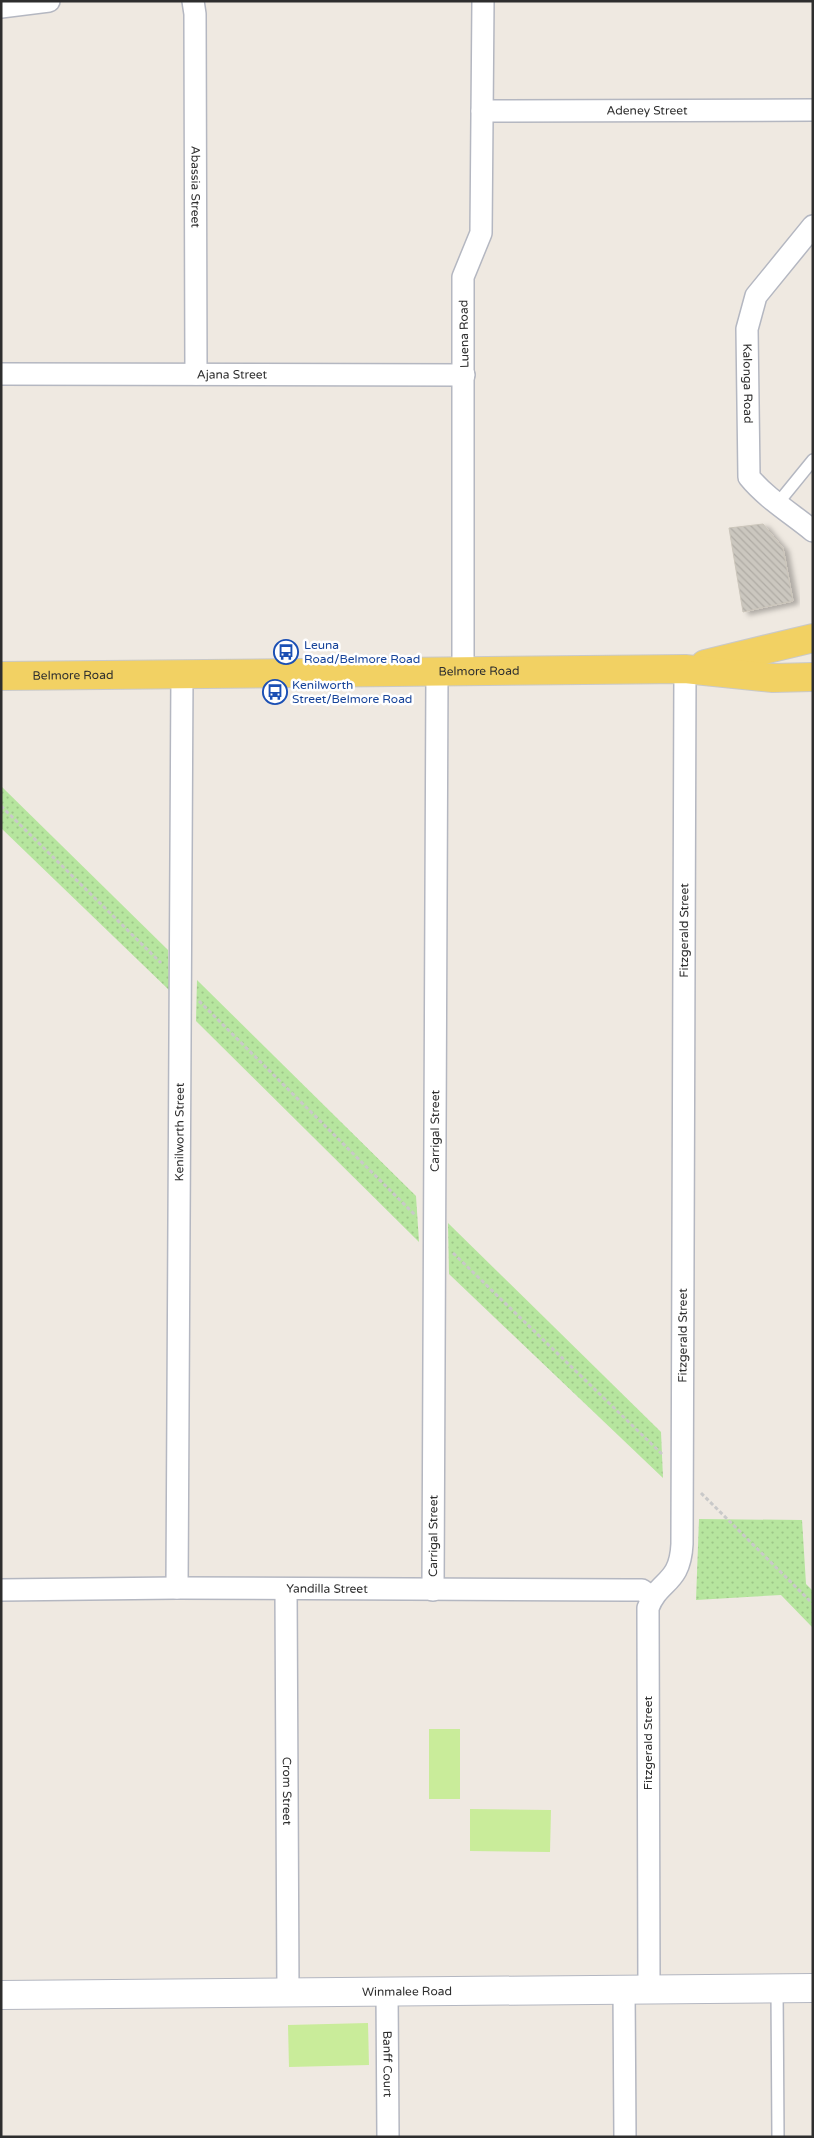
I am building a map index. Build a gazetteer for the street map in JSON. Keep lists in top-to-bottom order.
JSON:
{
  "streets": {
    "main road": ["Belmore Road"],
    "street": [
      "Adeney Street",
      "Abassia Street",
      "Luena Road",
      "Ajana Street",
      "Kalonga Road",
      "Fitzgerald Street",
      "Kenilworth Street",
      "Carrigal Street",
      "Yandilla Street",
      "Crom Street",
      "Winmalee Road",
      "Banff Court"
    ]
  },
  "crossings": [
    ["Adeney Street", "Luena Road"],
    ["Abassia Street", "Ajana Street"],
    ["Luena Road", "Ajana Street"],
    ["Luena Road", "Belmore Road"],
    ["Luena Road", "Carrigal Street"],
    ["Belmore Road", "Fitzgerald Street"],
    ["Belmore Road", "Kenilworth Street"],
    ["Belmore Road", "Carrigal Street"],
    ["Fitzgerald Street", "Yandilla Street"],
    ["Fitzgerald Street", "Winmalee Road"],
    ["Kenilworth Street", "Yandilla Street"],
    ["Carrigal Street", "Yandilla Street"],
    ["Yandilla Street", "Crom Street"],
    ["Crom Street", "Winmalee Road"],
    ["Winmalee Road", "Banff Court"]
  ],
  "places": {
    "bus stop": ["Leuna Road/Belmore Road", "Kenilworth Street/Belmore Road"]
  }
}
